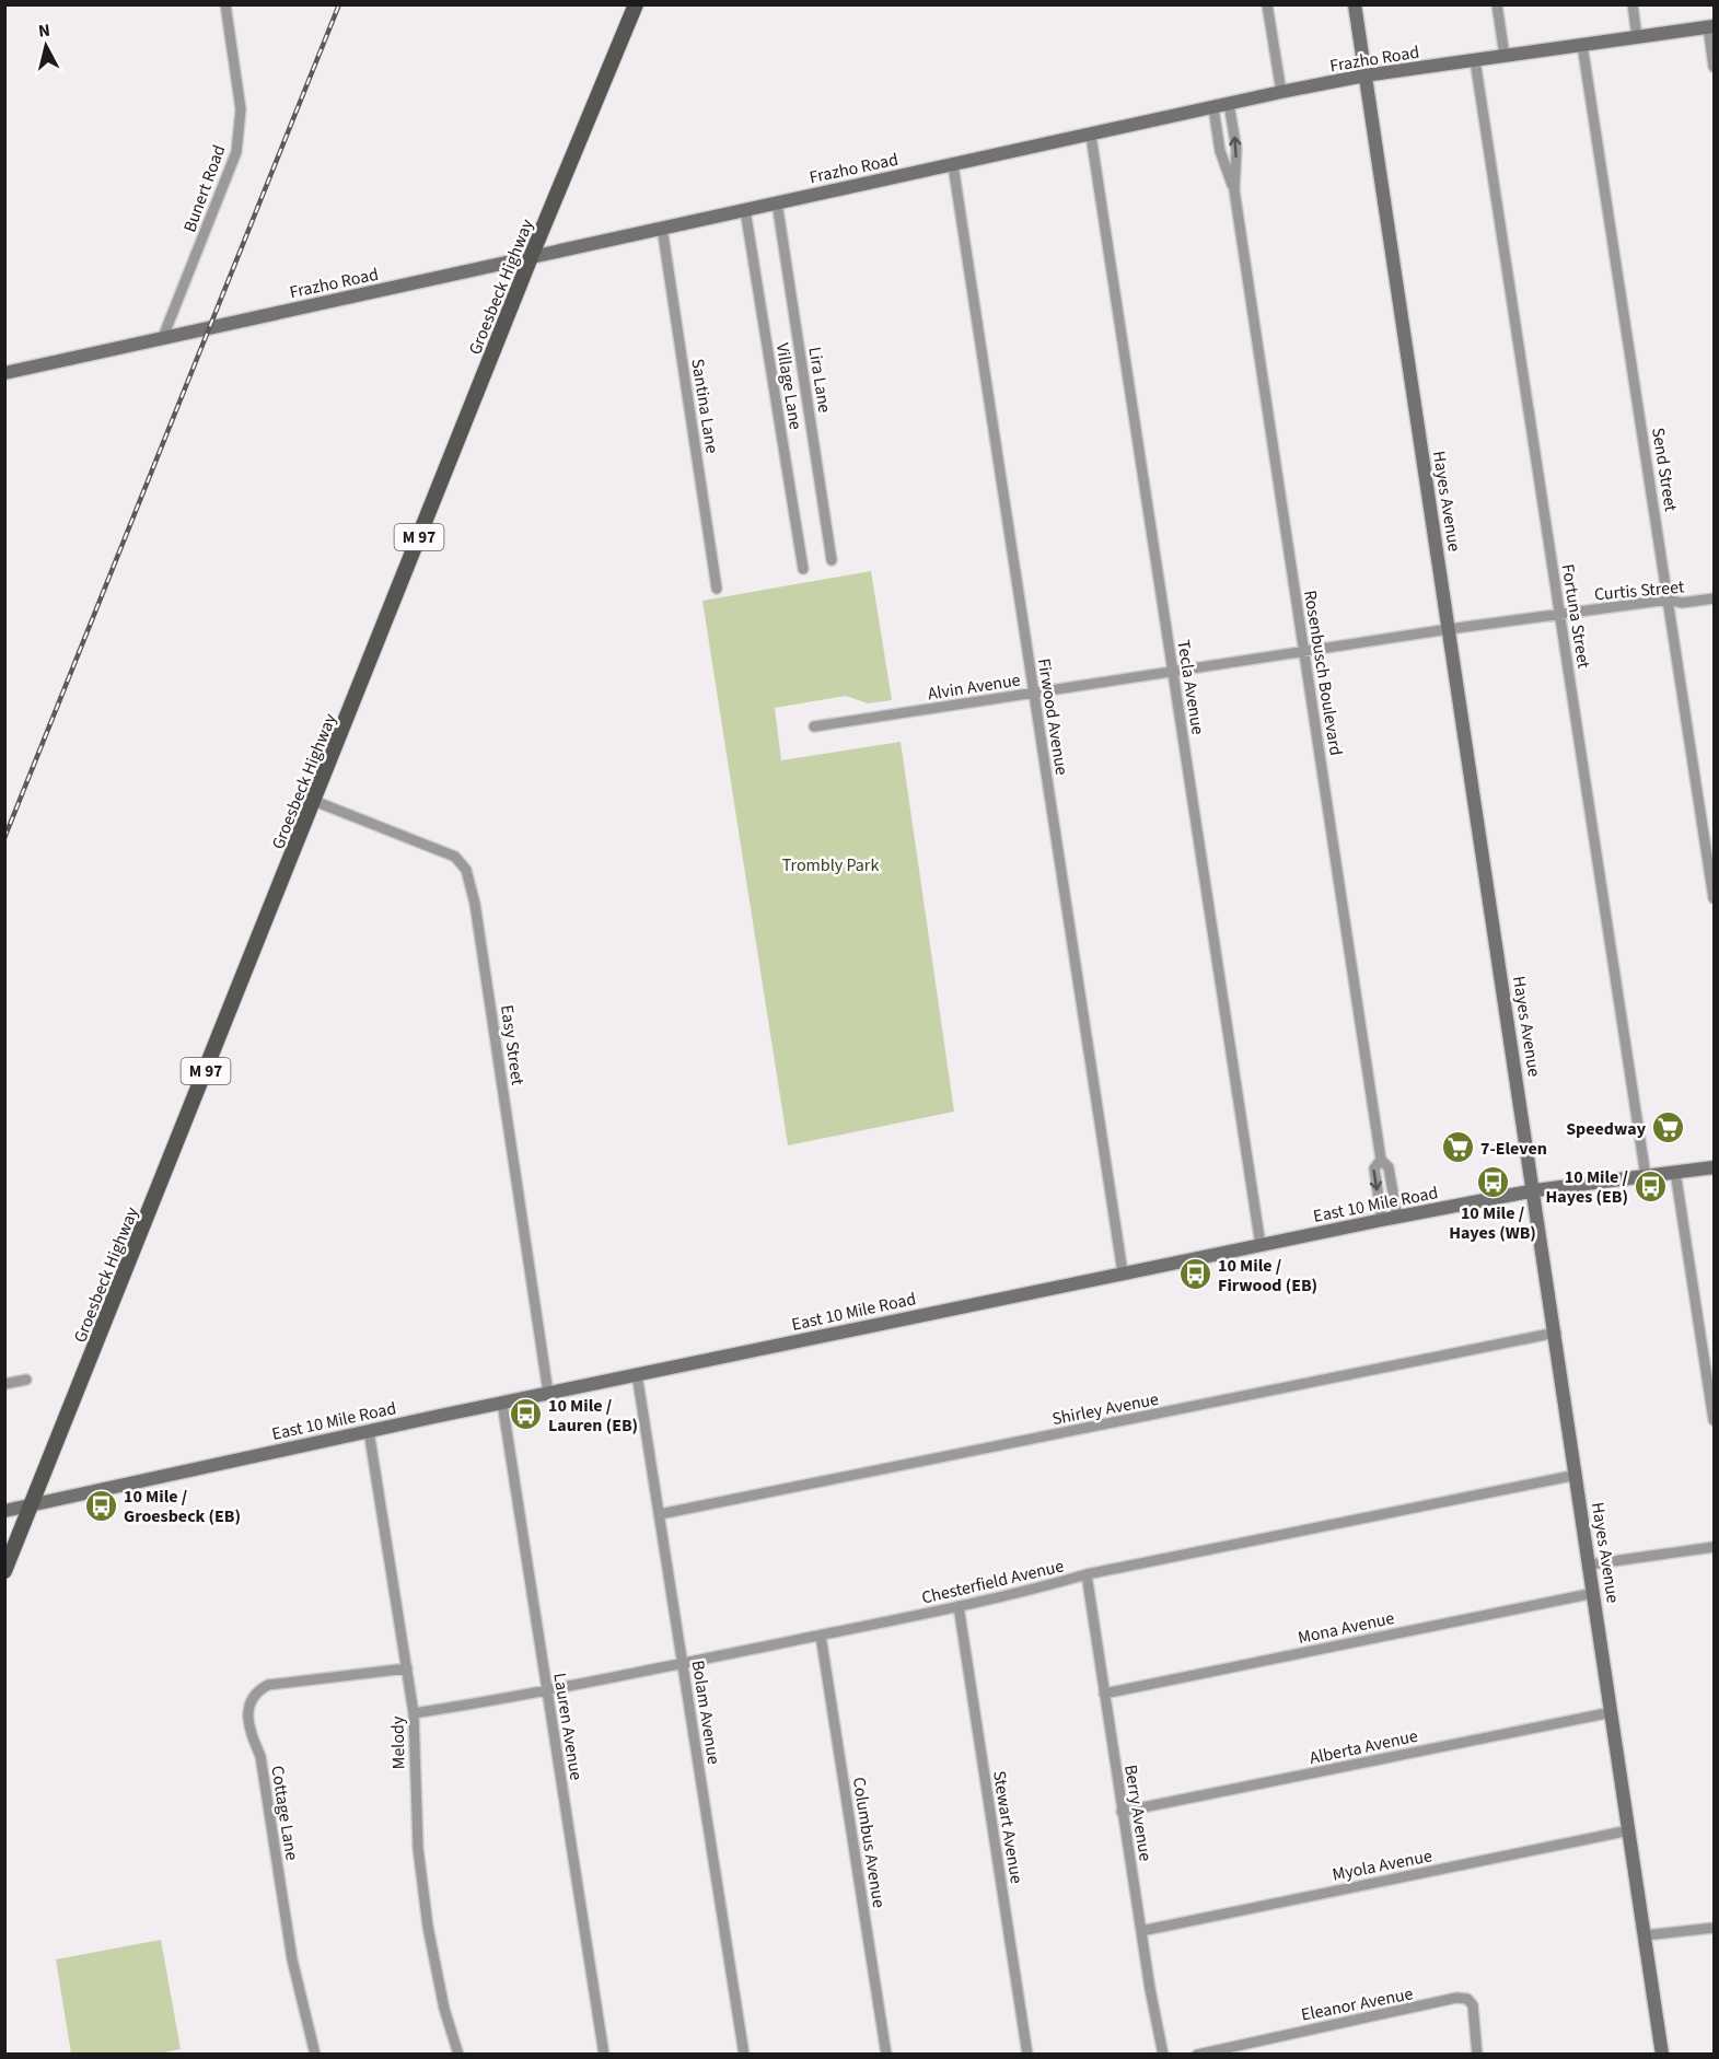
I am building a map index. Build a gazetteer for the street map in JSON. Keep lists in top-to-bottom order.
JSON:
{
  "streets": {
    "main road": ["Groesbeck Highway", "M 97"],
    "street": [
      "Frazho Road",
      "Bunert Road",
      "Lira Lane",
      "Village Lane",
      "Santina Lane",
      "Send Street",
      "Hayes Avenue",
      "Curtis Street",
      "Fortuna Street",
      "Rosenbusch Boulevard",
      "Alvin Avenue",
      "Tecla Avenue",
      "Firwood Avenue",
      "Easy Street",
      "East 10 Mile Road",
      "Shirley Avenue",
      "Chesterfield Avenue",
      "Mona Avenue",
      "Bolam Avenue",
      "Lauren Avenue",
      "Melody",
      "Alberta Avenue",
      "Cottage Lane",
      "Berry Avenue",
      "Stewart Avenue",
      "Columbus Avenue",
      "Myola Avenue",
      "Eleanor Avenue"
    ]
  },
  "crossings": [
    ["Frazho Road", "Bunert Road"],
    ["Frazho Road", "Groesbeck Highway"],
    ["Frazho Road", "Lira Lane"],
    ["Frazho Road", "Village Lane"],
    ["Frazho Road", "Santina Lane"],
    ["Frazho Road", "Send Street"],
    ["Frazho Road", "Hayes Avenue"],
    ["Frazho Road", "Fortuna Street"],
    ["Frazho Road", "Rosenbusch Boulevard"],
    ["Frazho Road", "Tecla Avenue"],
    ["Frazho Road", "Firwood Avenue"],
    ["Groesbeck Highway", "Easy Street"],
    ["Groesbeck Highway", "East 10 Mile Road"],
    ["Send Street", "Curtis Street"],
    ["Hayes Avenue", "Curtis Street"],
    ["Hayes Avenue", "Alvin Avenue"],
    ["Hayes Avenue", "East 10 Mile Road"],
    ["Hayes Avenue", "Shirley Avenue"],
    ["Hayes Avenue", "Chesterfield Avenue"],
    ["Hayes Avenue", "Mona Avenue"],
    ["Hayes Avenue", "Alberta Avenue"],
    ["Hayes Avenue", "Myola Avenue"],
    ["Curtis Street", "Fortuna Street"],
    ["Curtis Street", "Alvin Avenue"],
    ["Fortuna Street", "East 10 Mile Road"],
    ["Rosenbusch Boulevard", "Alvin Avenue"],
    ["Rosenbusch Boulevard", "East 10 Mile Road"],
    ["Alvin Avenue", "Tecla Avenue"],
    ["Alvin Avenue", "Firwood Avenue"],
    ["Tecla Avenue", "East 10 Mile Road"],
    ["Firwood Avenue", "East 10 Mile Road"],
    ["Easy Street", "East 10 Mile Road"],
    ["East 10 Mile Road", "Bolam Avenue"],
    ["East 10 Mile Road", "Lauren Avenue"],
    ["East 10 Mile Road", "Melody"],
    ["Shirley Avenue", "Bolam Avenue"],
    ["Chesterfield Avenue", "Bolam Avenue"],
    ["Chesterfield Avenue", "Lauren Avenue"],
    ["Chesterfield Avenue", "Melody"],
    ["Chesterfield Avenue", "Berry Avenue"],
    ["Chesterfield Avenue", "Stewart Avenue"],
    ["Chesterfield Avenue", "Columbus Avenue"],
    ["Mona Avenue", "Berry Avenue"],
    ["Melody", "Cottage Lane"],
    ["Alberta Avenue", "Berry Avenue"],
    ["Berry Avenue", "Myola Avenue"]
  ],
  "parks": ["Trombly Park"],
  "places": {
    "supermarket": ["Speedway", "7-Eleven"],
    "bus stop": [
      "10 Mile / Hayes (WB)",
      "10 Mile / Hayes (EB)",
      "10 Mile / Firwood (EB)",
      "10 Mile / Lauren (EB)",
      "10 Mile / Groesbeck (EB)"
    ]
  },
  "north": "top"
}
